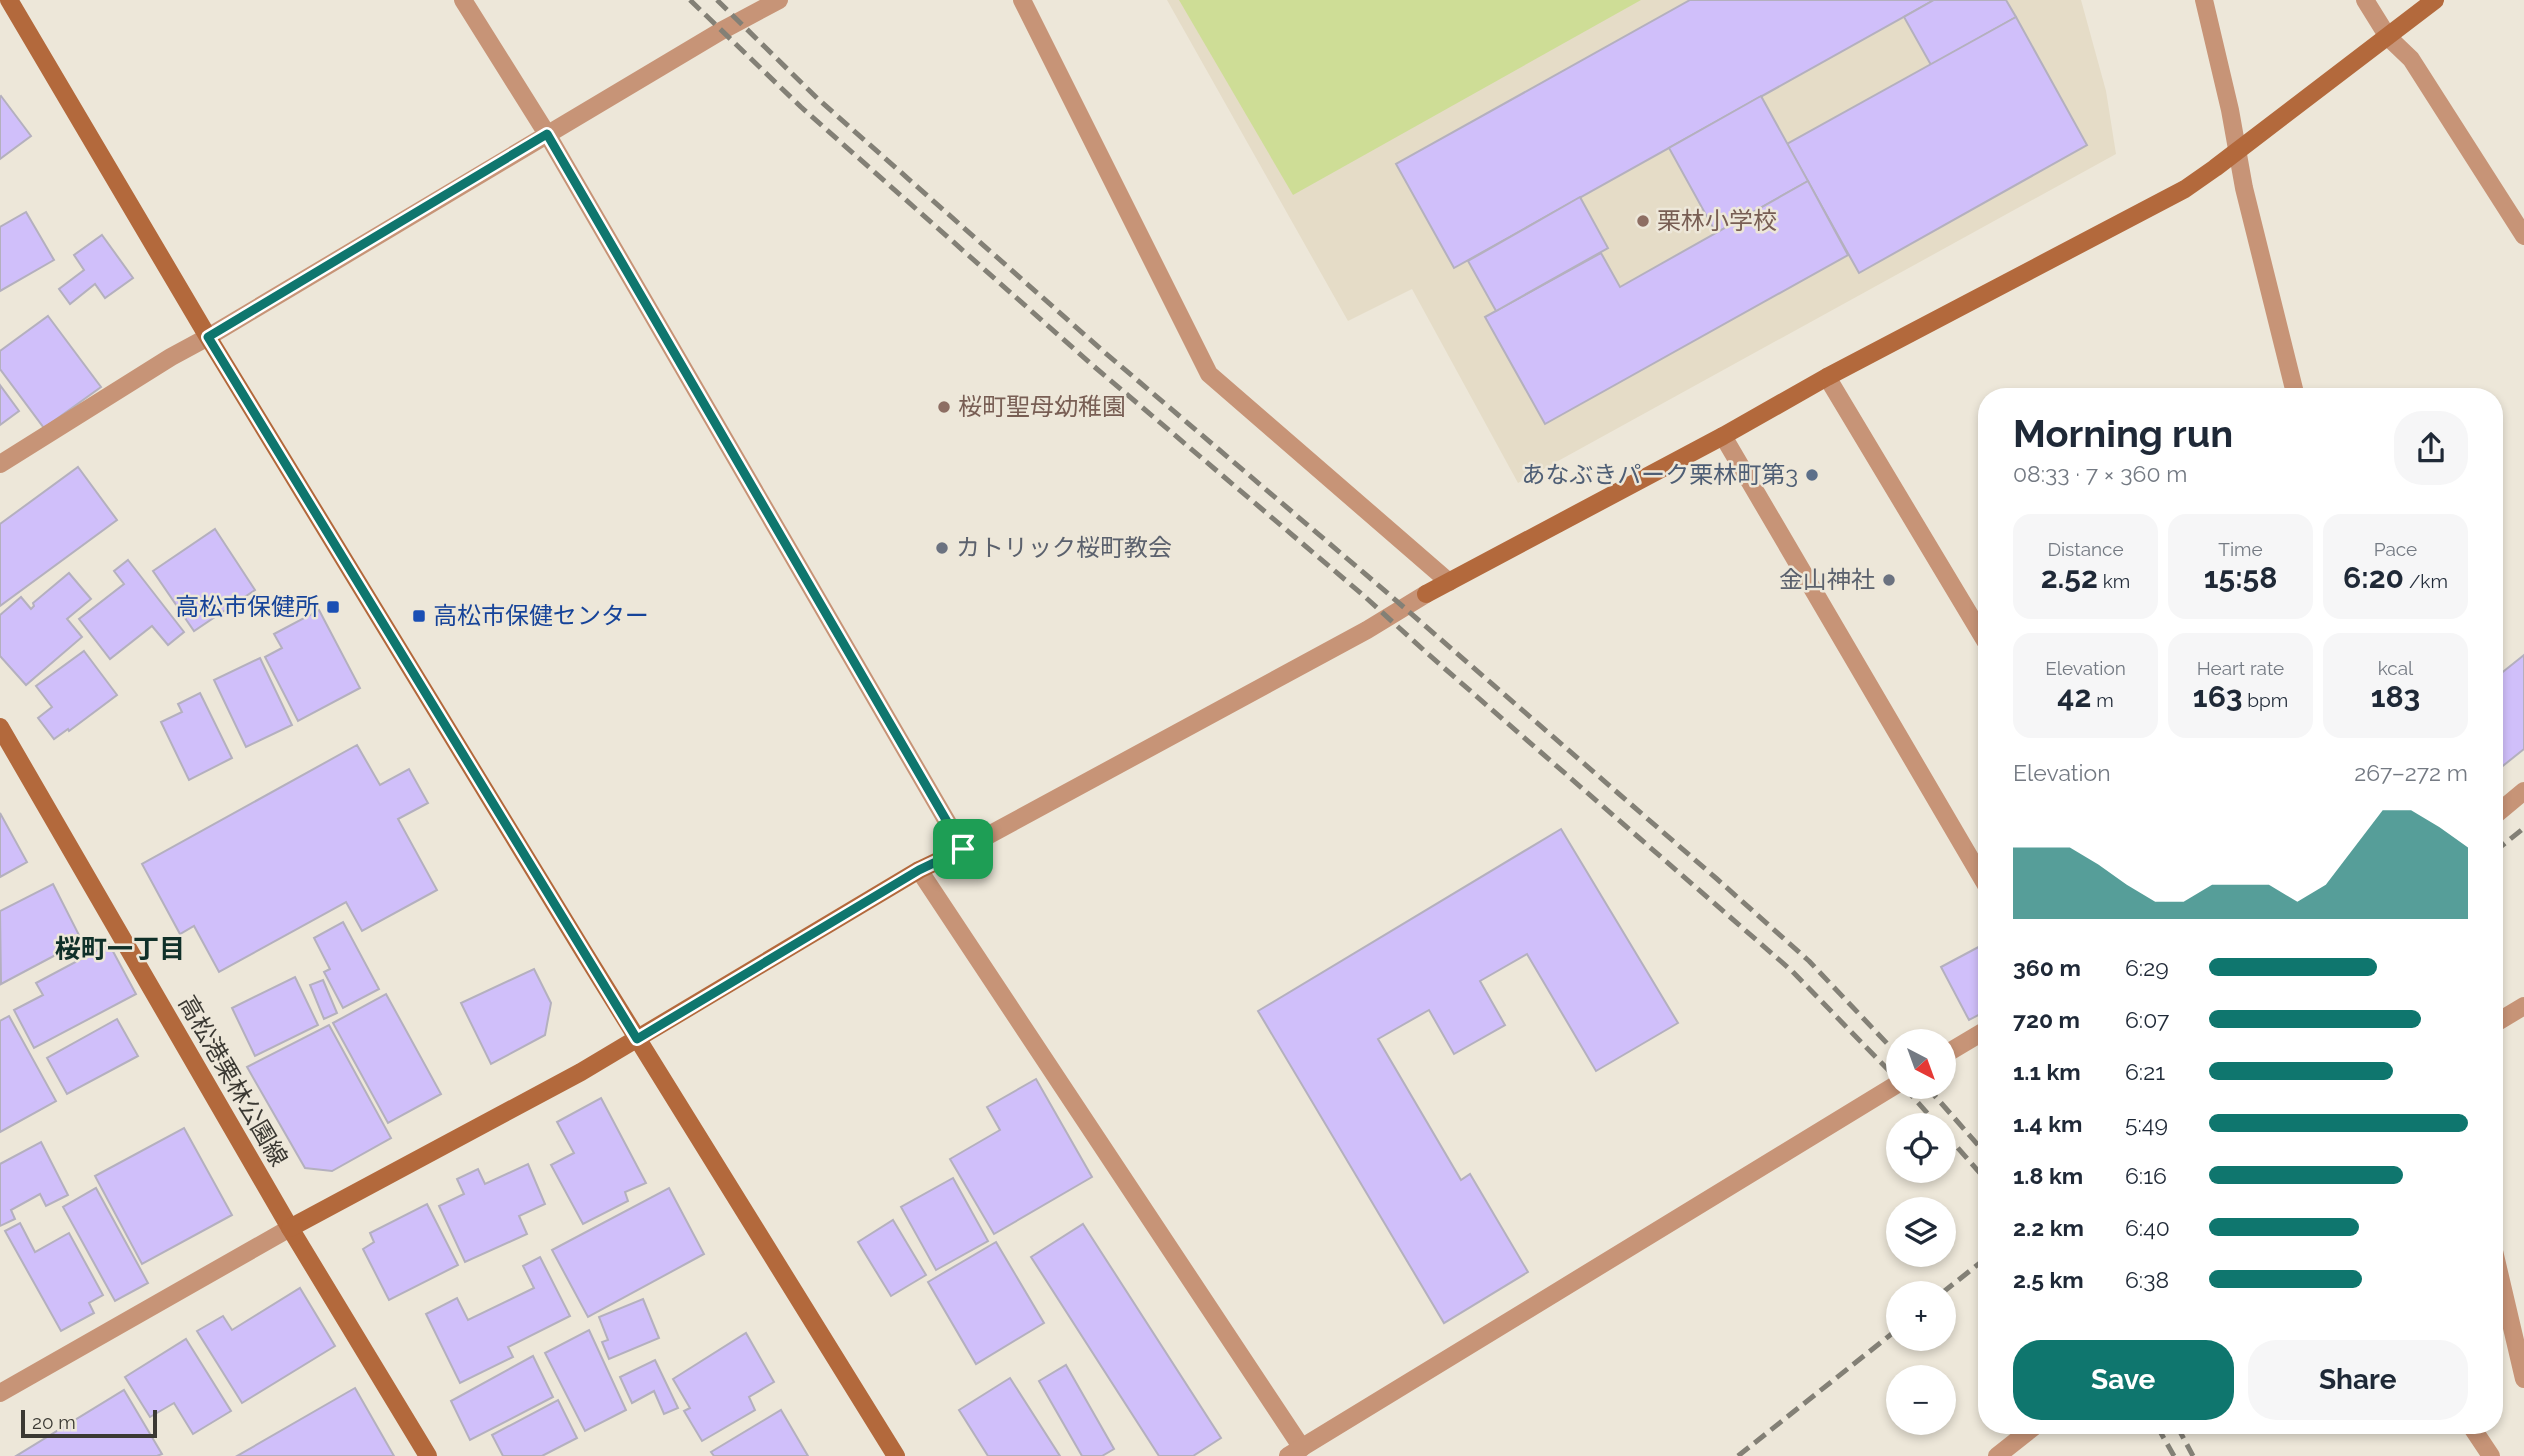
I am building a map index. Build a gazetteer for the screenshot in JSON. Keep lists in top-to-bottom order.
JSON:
{
  "streets": {
    "street": ["高松港栗林公園線"]
  },
  "districts": ["桜町一丁目"],
  "places": {
    "other": [
      "栗林小学校",
      "桜町聖母幼稚園",
      "あなぶきパーク栗林町第3",
      "カトリック桜町教会",
      "金山神社"
    ],
    "transit": ["高松市保健所", "高松市保健センター"]
  },
  "scale_bar": "20 m",
  "north": "bottom right",
  "page": {
    "heading": ["Morning run", "08:33 · 7 × 360 m"],
    "stats": [
      ["Distance", "2.52 km"],
      ["Time", "15:58"],
      ["Pace", "6:20 /km"],
      ["Elevation", "42 m"],
      ["Heart rate", "163 bpm"],
      ["kcal", "183"]
    ],
    "chart": ["Elevation", "267–272 m"],
    "list": [
      {
        "name": "360 m",
        "note": "6:29"
      },
      {
        "name": "720 m",
        "note": "6:07"
      },
      {
        "name": "1.1 km",
        "note": "6:21"
      },
      {
        "name": "1.4 km",
        "note": "5:49"
      },
      {
        "name": "1.8 km",
        "note": "6:16"
      },
      {
        "name": "2.2 km",
        "note": "6:40"
      },
      {
        "name": "2.5 km",
        "note": "6:38"
      }
    ],
    "map_buttons": ["+", "−"],
    "buttons": ["Save", "Share"],
    "scale": "20 m"
  }
}
